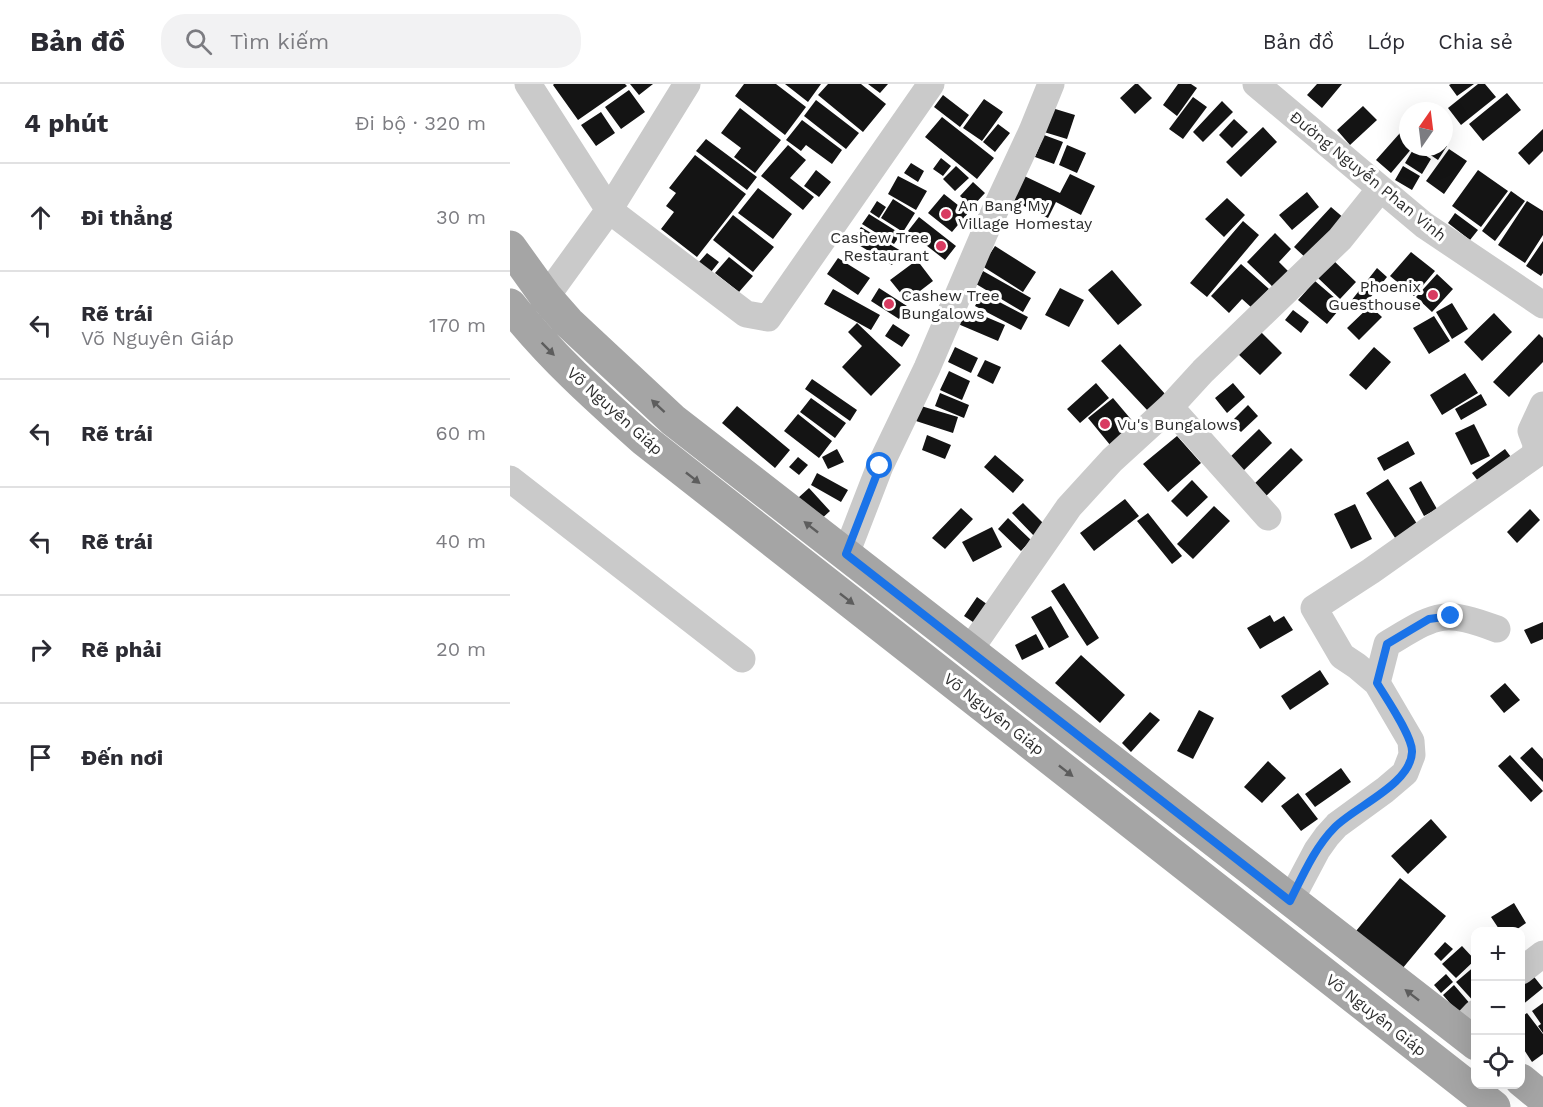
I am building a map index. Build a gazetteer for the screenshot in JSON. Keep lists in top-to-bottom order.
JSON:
{
  "streets": {
    "main road": ["Võ Nguyên Giáp"],
    "street": ["Đường Nguyễn Phan Vinh"]
  },
  "places": [
    "An Bang My Village Homestay",
    "Cashew Tree Restaurant",
    "Phoenix Guesthouse",
    "Cashew Tree Bungalows",
    "Vu's Bungalows"
  ],
  "north": "top",
  "page": {
    "header": "Bản đồ",
    "search": "Tìm kiếm",
    "nav": ["Bản đồ", "Lớp", "Chia sẻ"],
    "heading": ["4 phút", "Đi bộ · 320 m"],
    "list": [
      ["Đi thẳng", "30 m"],
      ["Rẽ trái", "Võ Nguyên Giáp", "170 m"],
      ["Rẽ trái", "60 m"],
      ["Rẽ trái", "40 m"],
      ["Rẽ phải", "20 m"],
      "Đến nơi"
    ],
    "map_buttons": ["+", "−"]
  }
}
